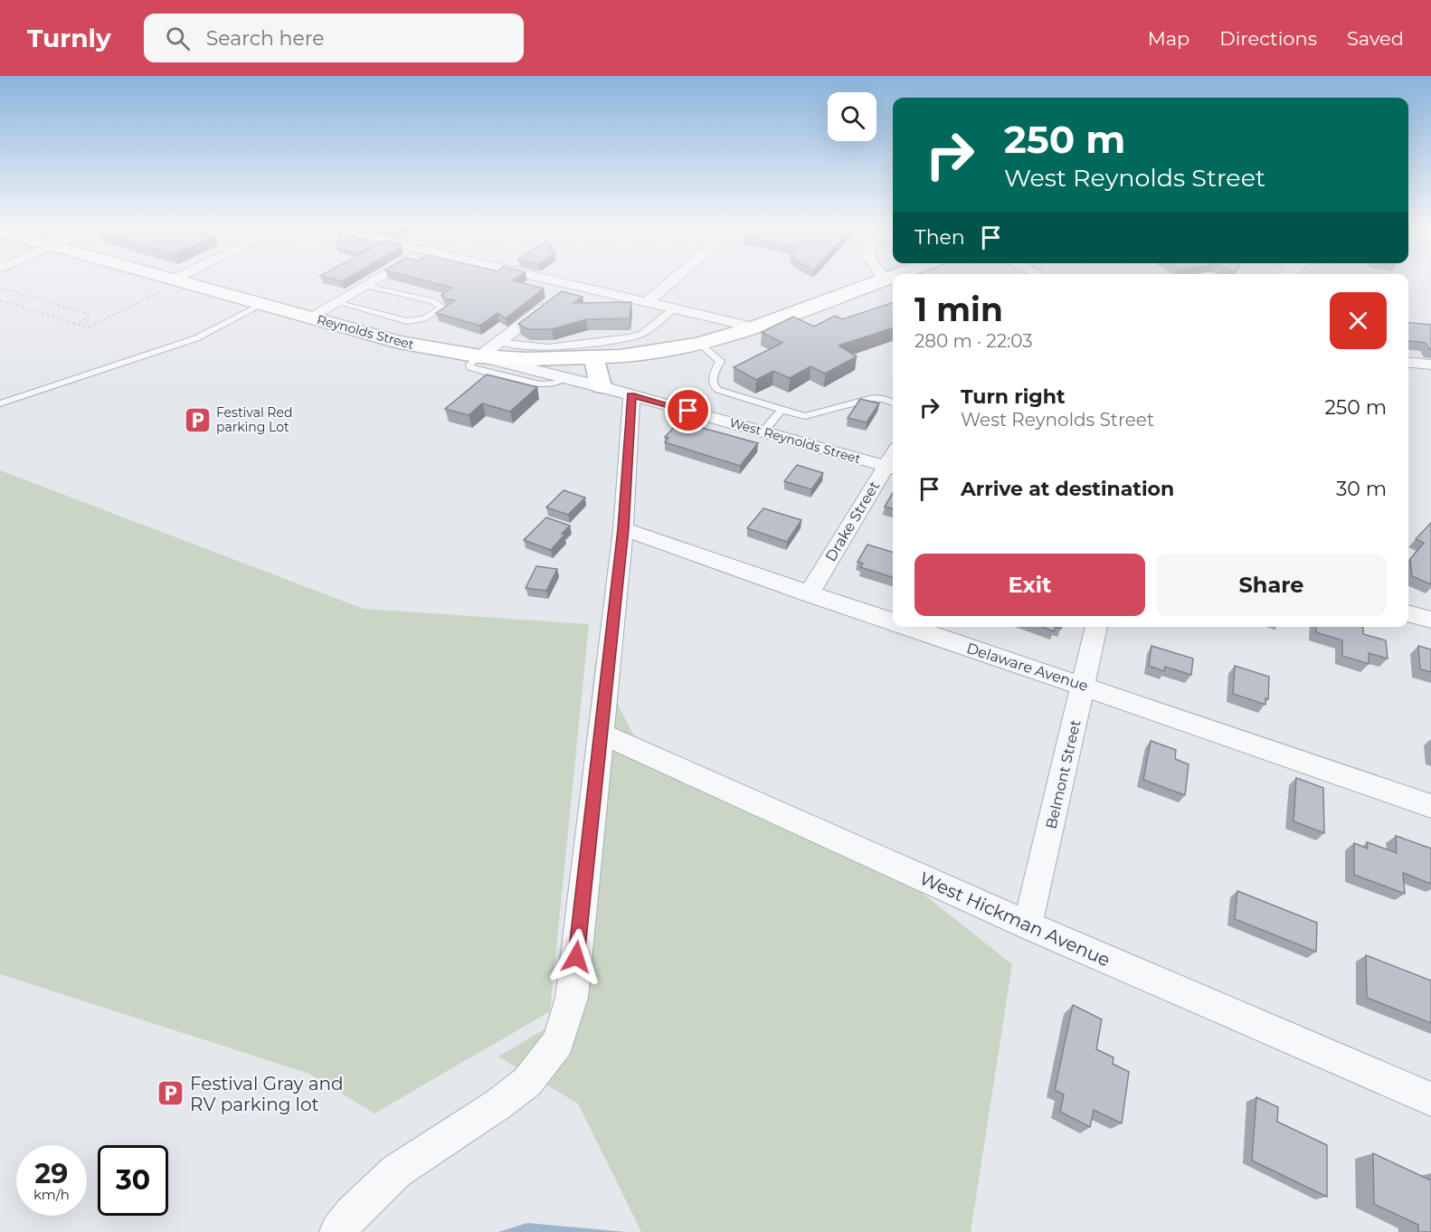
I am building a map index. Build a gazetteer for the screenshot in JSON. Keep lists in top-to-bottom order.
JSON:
{
  "streets": {
    "main road": ["Reynolds Street"],
    "street": [
      "West Reynolds Street",
      "Drake Street",
      "Delaware Avenue",
      "Belmont Street",
      "West Hickman Avenue"
    ]
  },
  "crossings": [
    ["Reynolds Street", "West Reynolds Street"],
    ["West Reynolds Street", "Drake Street"],
    ["Drake Street", "Delaware Avenue"],
    ["Delaware Avenue", "Belmont Street"],
    ["Belmont Street", "West Hickman Avenue"]
  ],
  "places": {
    "parking": ["Festival Red parking Lot", "Festival Gray and RV parking lot"]
  },
  "page": {
    "header": "Turnly",
    "search": "Search here",
    "nav": ["Map", "Directions", "Saved"],
    "turn": ["250 m", "West Reynolds Street"],
    "then": "Then",
    "heading": ["1 min", "280 m · 22:03"],
    "list": [
      {
        "name": "Turn right",
        "note": "West Reynolds Street",
        "value": "250 m"
      },
      {
        "name": "Arrive at destination",
        "value": "30 m"
      }
    ],
    "buttons": ["Exit", "Share"],
    "speed": "29 km/h",
    "limit": "30"
  }
}
